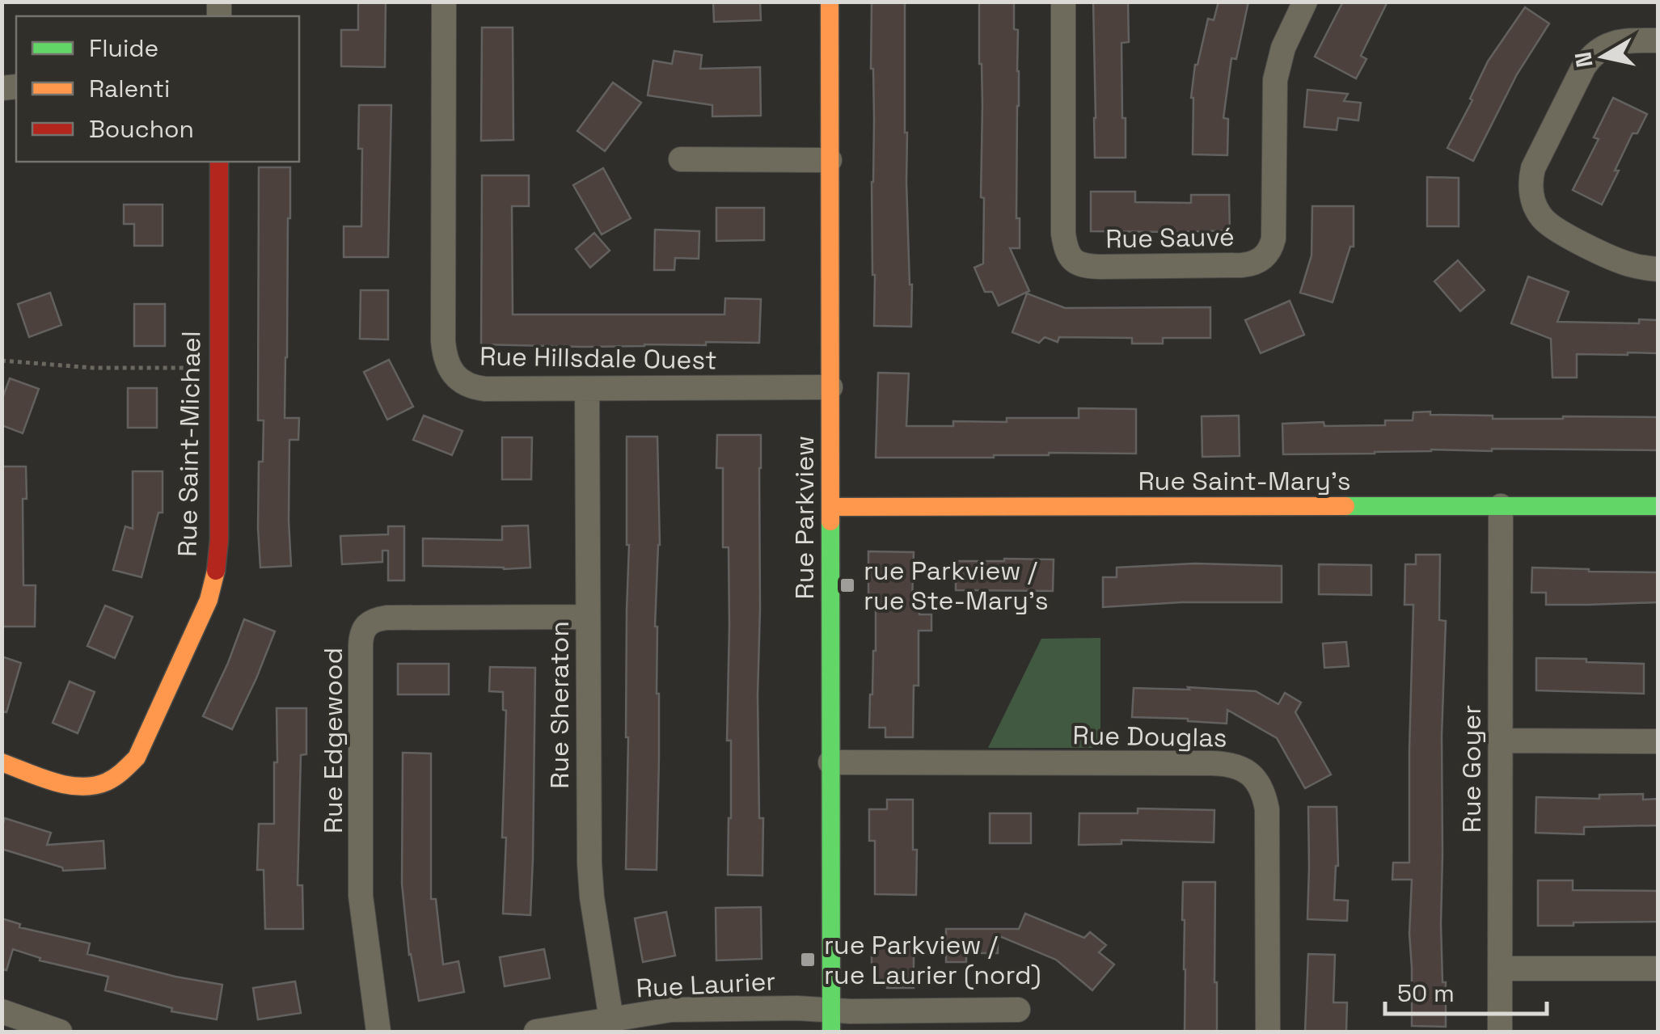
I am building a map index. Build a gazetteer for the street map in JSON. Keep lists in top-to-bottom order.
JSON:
{
  "streets": {
    "street": [
      "Rue Sauvé",
      "Rue Hillsdale Ouest",
      "Rue Saint-Michael",
      "Rue Saint-Mary's",
      "Rue Parkview",
      "Rue Sheraton",
      "Rue Douglas",
      "Rue Edgewood",
      "Rue Goyer",
      "Rue Laurier"
    ]
  },
  "crossings": [
    ["Rue Hillsdale Ouest", "Rue Parkview"],
    ["Rue Hillsdale Ouest", "Rue Sheraton"],
    ["Rue Saint-Mary's", "Rue Parkview"],
    ["Rue Saint-Mary's", "Rue Goyer"],
    ["Rue Parkview", "Rue Douglas"],
    ["Rue Parkview", "Rue Laurier"],
    ["Rue Sheraton", "Rue Edgewood"],
    ["Rue Sheraton", "Rue Laurier"]
  ],
  "places": {
    "transit": ["rue Parkview / rue Ste-Mary's", "rue Parkview / rue Laurier (nord)"]
  },
  "legend": ["Fluide", "Ralenti", "Bouchon"],
  "scale_bar": "50 m",
  "north": "left"
}
